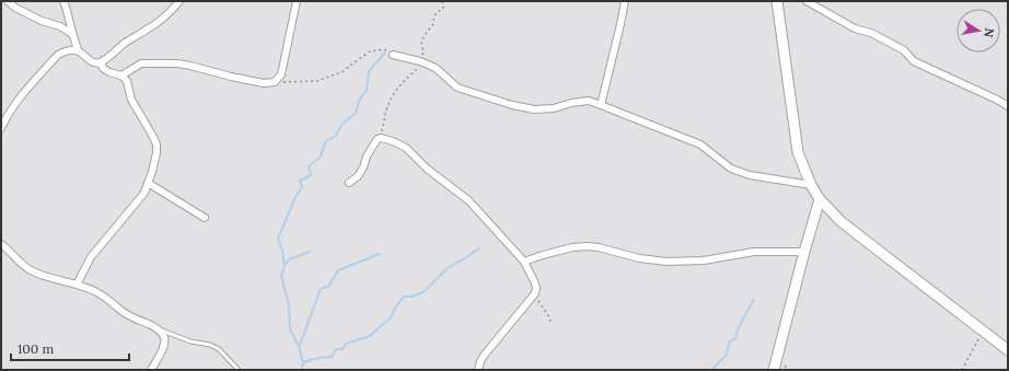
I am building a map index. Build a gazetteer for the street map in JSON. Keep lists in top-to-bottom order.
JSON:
{
  "scale_bar": "100 m",
  "north": "right"
}
